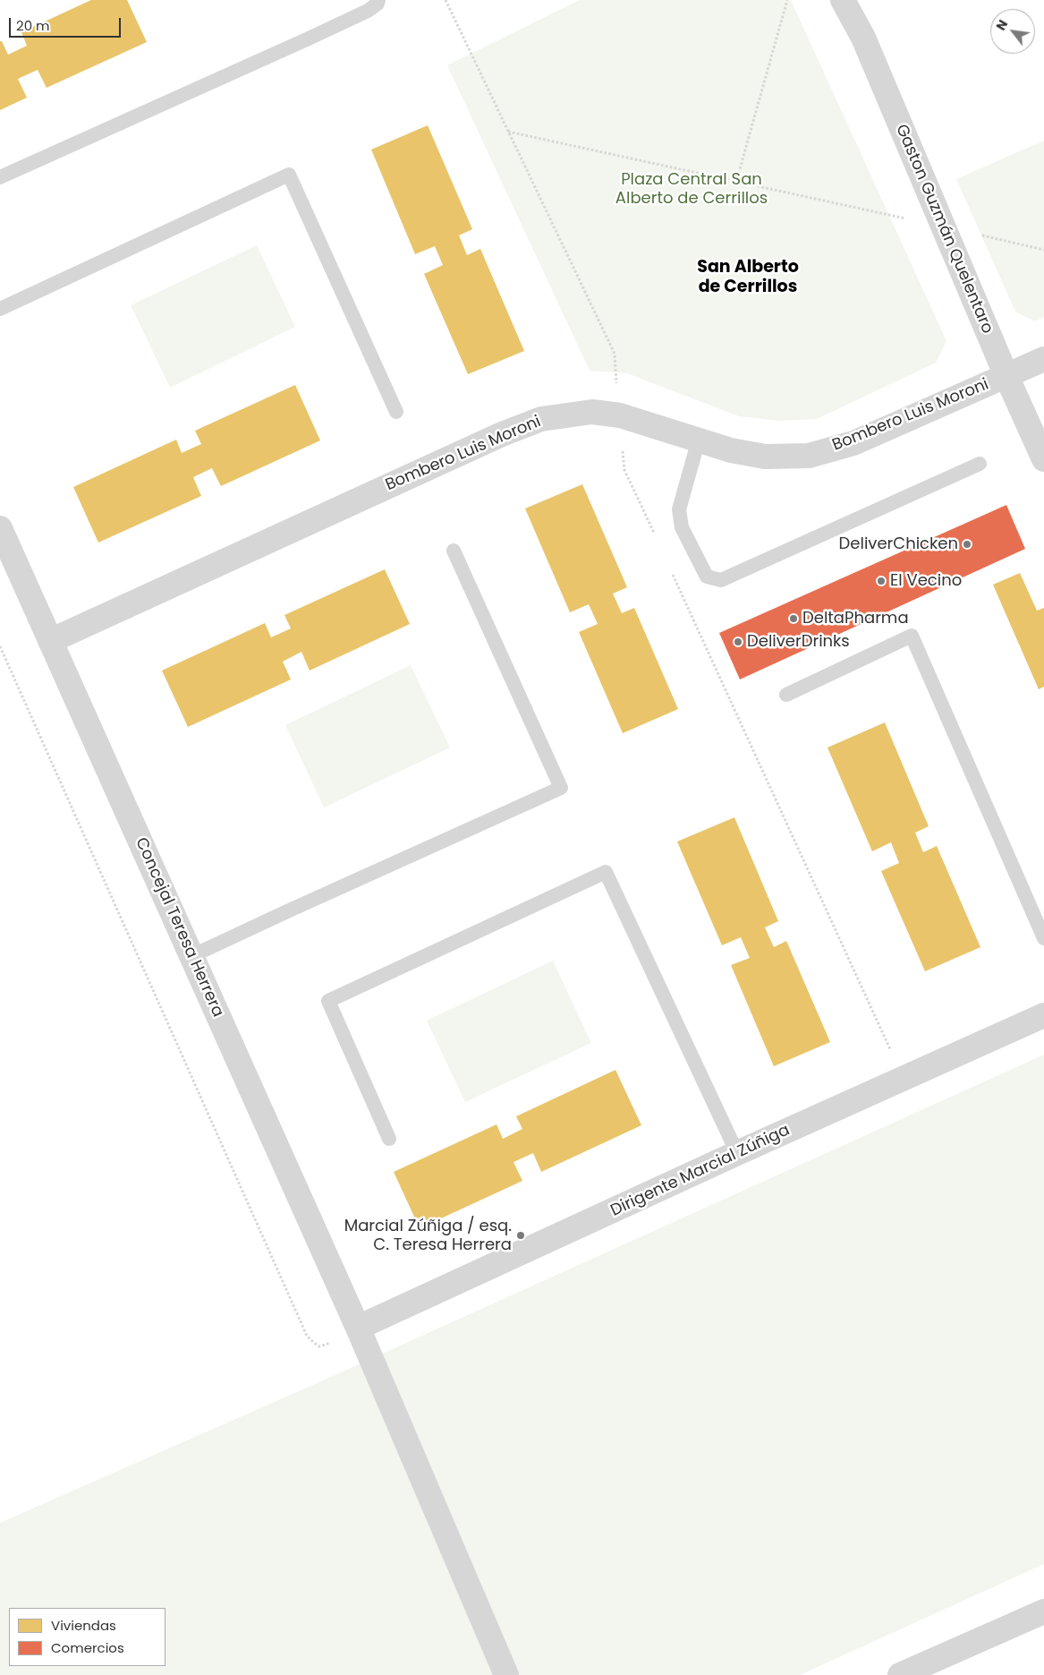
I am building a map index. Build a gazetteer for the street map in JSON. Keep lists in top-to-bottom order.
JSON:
{
  "streets": {
    "street": [
      "Gaston Guzmán Quelentaro",
      "Bombero Luis Moroni",
      "Concejal Teresa Herrera",
      "Dirigente Marcial Zúñiga"
    ]
  },
  "crossings": [
    ["Gaston Guzmán Quelentaro", "Bombero Luis Moroni"],
    ["Bombero Luis Moroni", "Concejal Teresa Herrera"],
    ["Concejal Teresa Herrera", "Dirigente Marcial Zúñiga"]
  ],
  "districts": ["San Alberto de Cerrillos"],
  "parks": ["Plaza Central San Alberto de Cerrillos"],
  "places": [
    "DeliverChicken",
    "El Vecino",
    "DeltaPharma",
    "DeliverDrinks",
    "Marcial Zúñiga / esq. C. Teresa Herrera"
  ],
  "legend": ["Viviendas", "Comercios"],
  "scale_bar": "20 m",
  "north": "top left"
}
